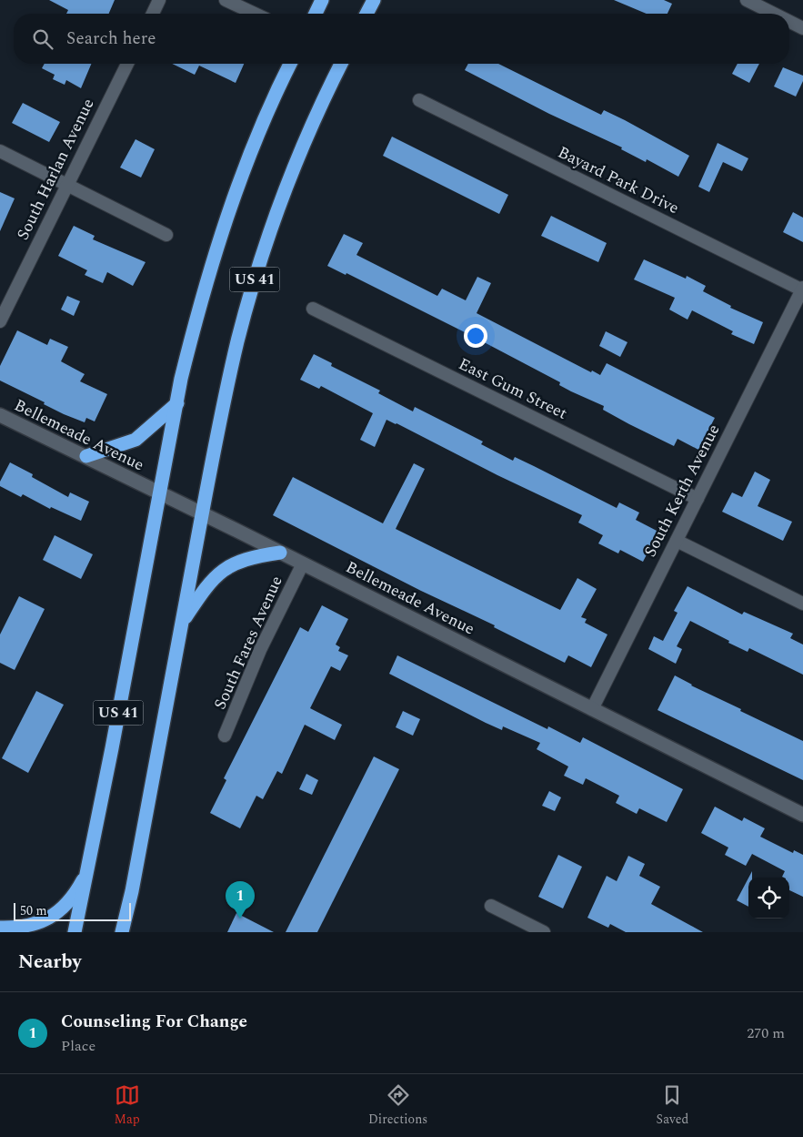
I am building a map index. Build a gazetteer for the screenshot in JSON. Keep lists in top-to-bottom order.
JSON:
{
  "streets": {
    "highway": ["US 41"],
    "street": [
      "South Harlan Avenue",
      "Bayard Park Drive",
      "East Gum Street",
      "Bellemeade Avenue",
      "South Kerth Avenue",
      "South Fares Avenue"
    ]
  },
  "crossings": [
    ["Bayard Park Drive", "South Kerth Avenue"],
    ["US 41", "Bellemeade Avenue"],
    ["East Gum Street", "South Kerth Avenue"],
    ["Bellemeade Avenue", "South Kerth Avenue"],
    ["Bellemeade Avenue", "South Fares Avenue"]
  ],
  "scale_bar": "50 m",
  "page": {
    "search": "Search here",
    "pins": "1",
    "scale": "50 m",
    "heading": "Nearby",
    "list": [
      {
        "mark": "1",
        "name": "Counseling For Change",
        "note": "Place",
        "value": "270 m"
      }
    ],
    "nav": ["Map", "Directions", "Saved"]
  }
}
